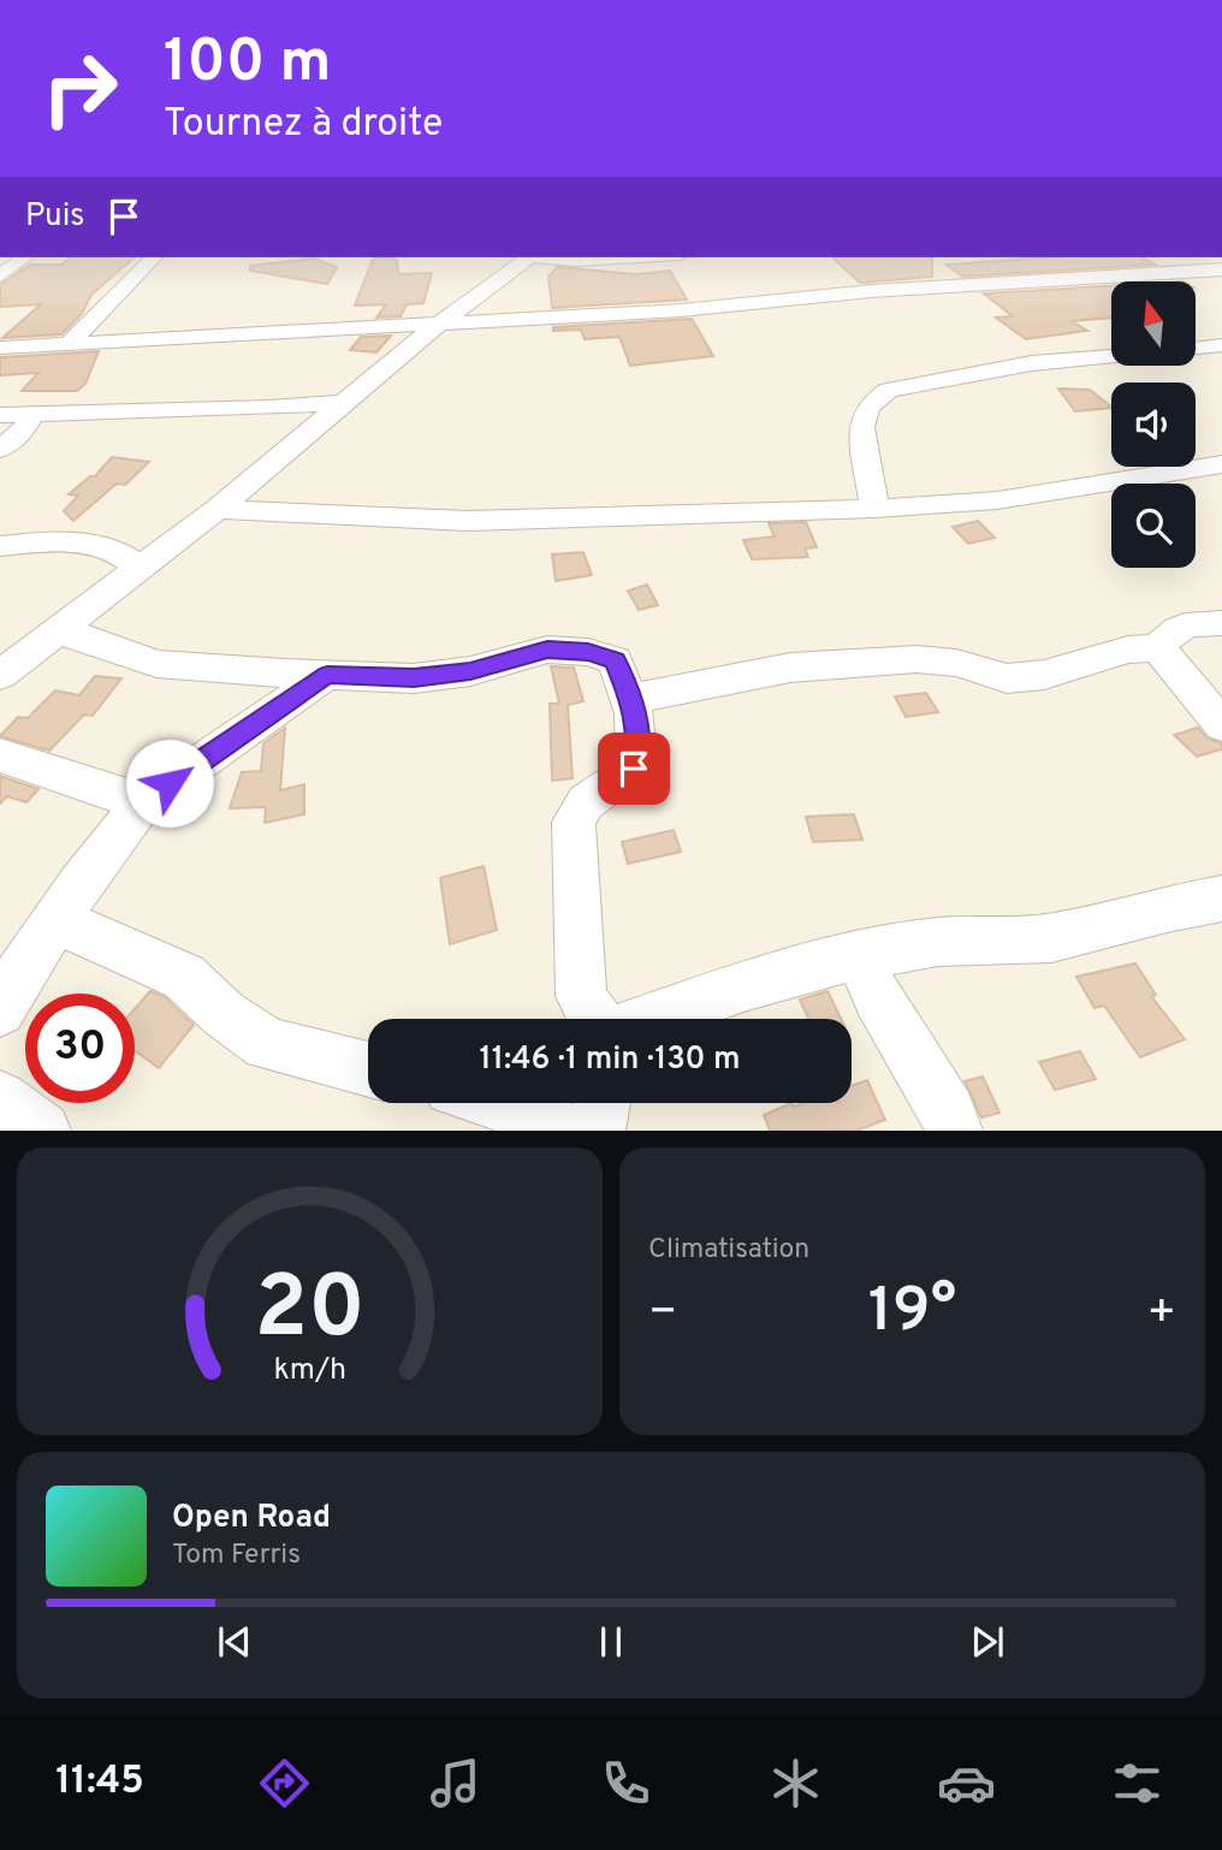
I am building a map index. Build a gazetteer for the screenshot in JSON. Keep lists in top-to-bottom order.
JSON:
{
  "north": "top",
  "page": {
    "turn": ["100 m", "Tournez à droite"],
    "then": "Puis",
    "limit": "30",
    "trip": "11:46 · 1 min · 130 m",
    "tile": "Climatisation",
    "heat": ["−", "19°", "+"],
    "song": ["Open Road", "Tom Ferris"],
    "tabs": "11:45",
    "gauge": ["20", "km/h"]
  }
}
